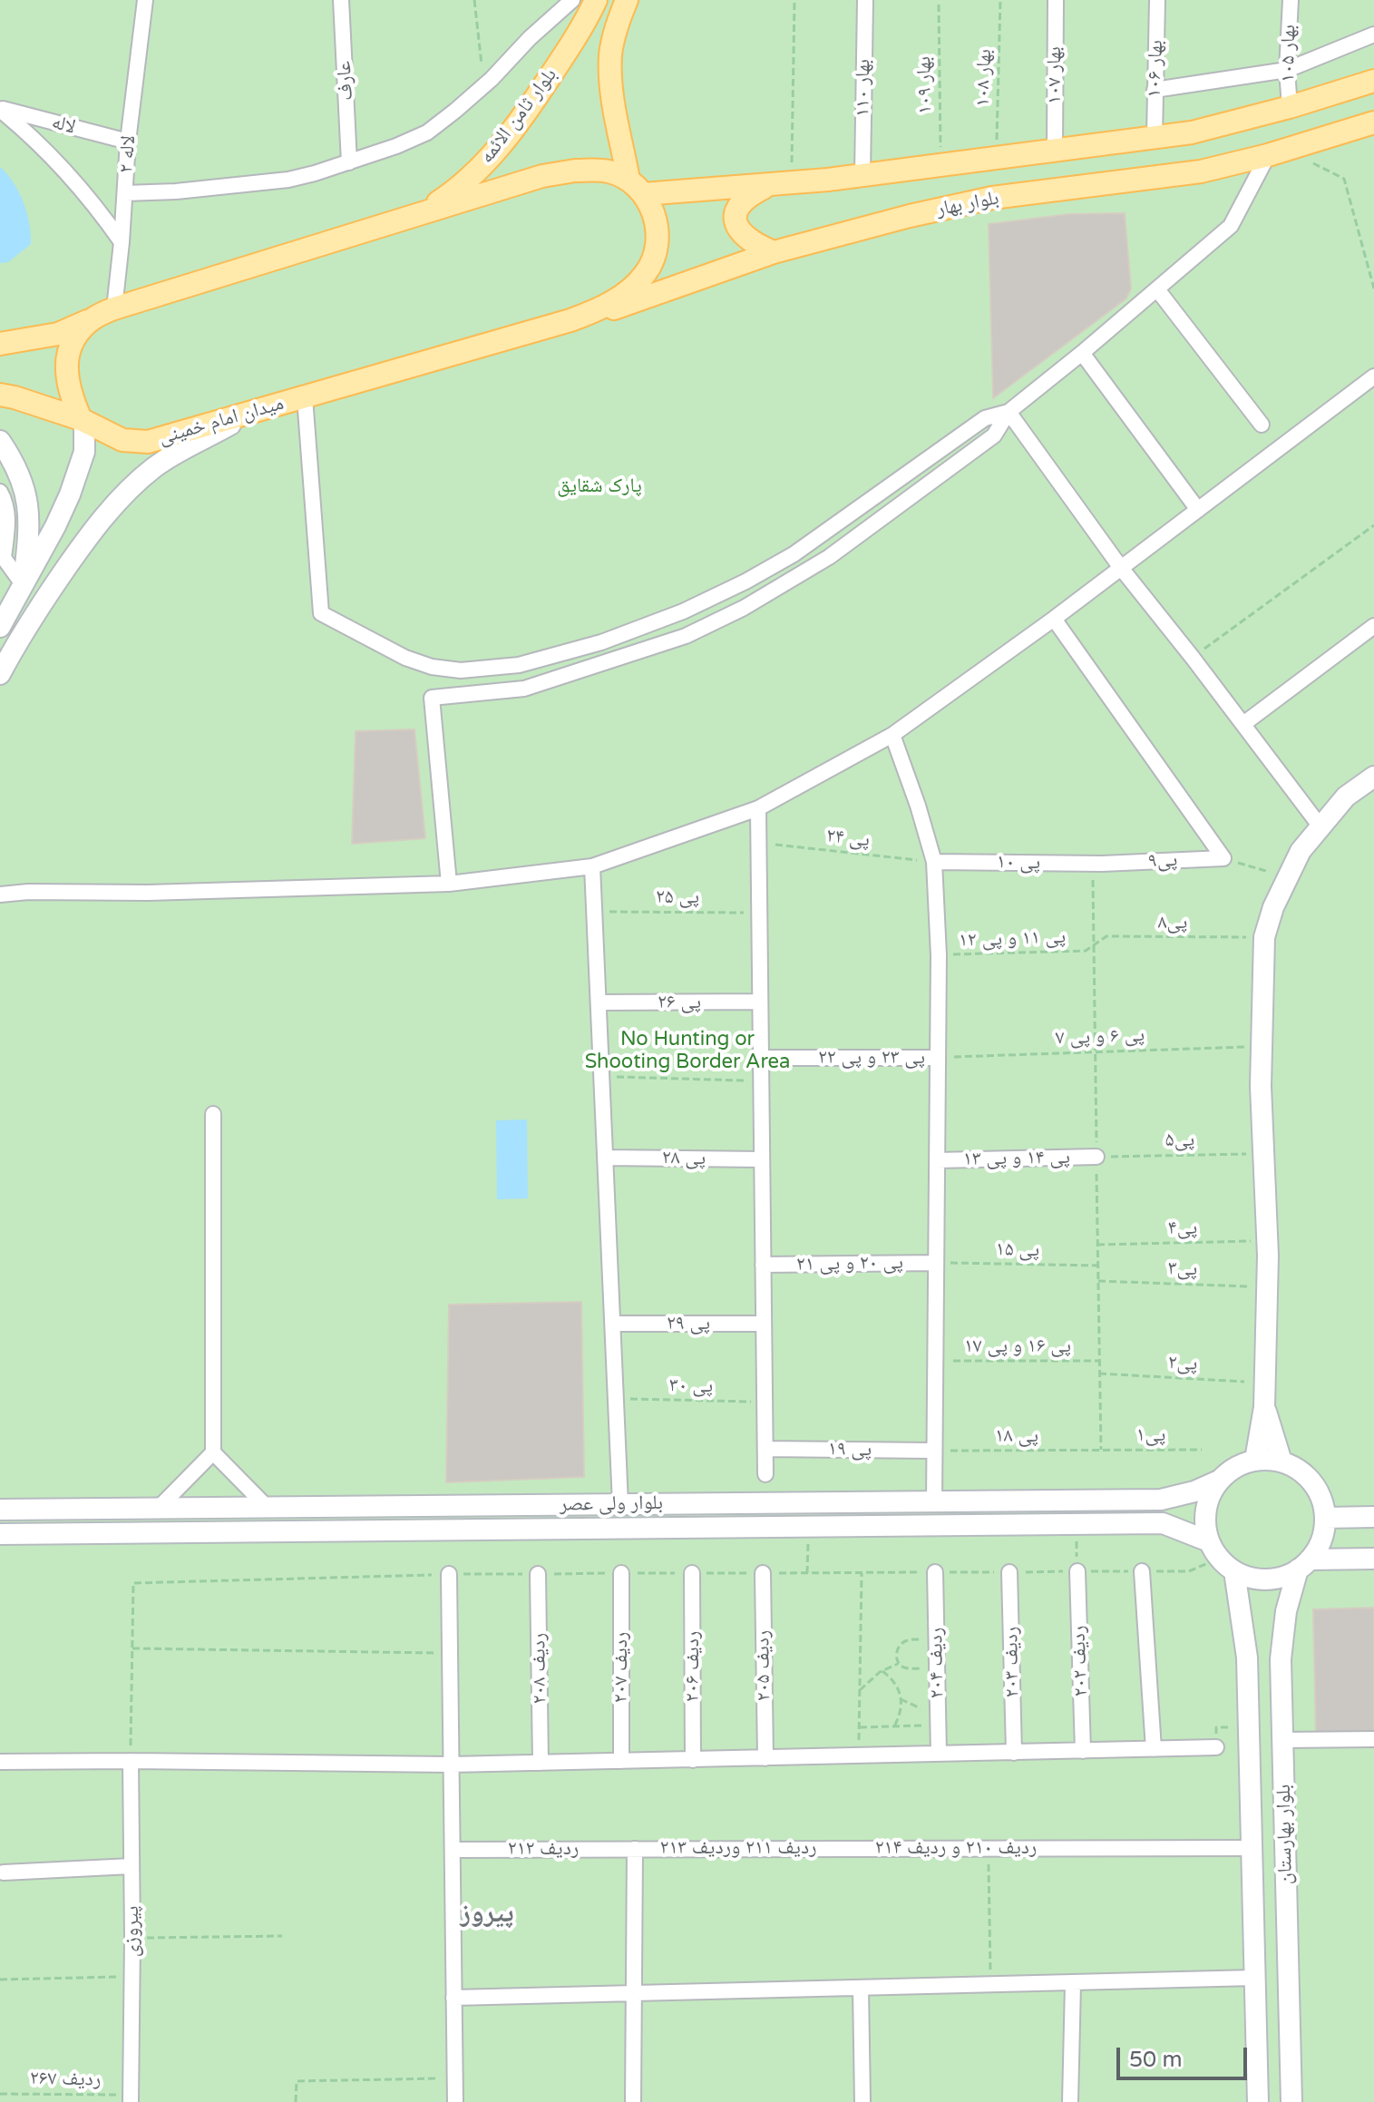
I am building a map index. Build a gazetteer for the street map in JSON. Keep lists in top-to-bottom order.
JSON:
{
  "streets": {
    "main road": ["بلوار ثامن الائمه", "بلوار بهار", "میدان امام خمینی"],
    "street": [
      "بهار ۱۰۵",
      "بهار ۱۰۶",
      "بهار ۱۰۷",
      "عارف",
      "بهار ۱۱۰",
      "لاله",
      "لاله ۲",
      "پی۹",
      "پی ۱۰",
      "پی ۲۶",
      "پی ۲۳ و پی ۲۲",
      "پی ۲۸",
      "پی ۱۴ و پی ۱۳",
      "پی ۲۰ و پی ۲۱",
      "پی ۲۹",
      "پی ۱۹",
      "بلوار ولی عصر",
      "ردیف ۲۰۲",
      "ردیف ۲۰۳",
      "ردیف ۲۰۴",
      "ردیف ۲۰۵",
      "ردیف ۲۰۶",
      "ردیف ۲۰۷",
      "ردیف ۲۰۸",
      "بلوار بهارستان",
      "ردیف ۲۱۱ وردیف ۲۱۳",
      "ردیف ۲۱۰ و ردیف ۲۱۴",
      "ردیف ۲۱۲",
      "پیروزی"
    ],
    "path": [
      "بهار ۱۰۸",
      "بهار ۱۰۹",
      "پی ۲۴",
      "پی ۲۵",
      "پی۸",
      "پی ۱۱ و پی ۱۲",
      "پی ۶ و پی ۷",
      "پی۵",
      "پی۴",
      "پی ۱۵",
      "پی۳",
      "پی ۱۶ و پی ۱۷",
      "پی۲",
      "پی ۳۰",
      "پی۱",
      "پی ۱۸",
      "ردیف ۲۶۷"
    ]
  },
  "crossings": [
    ["بهار ۱۰۵", "بلوار بهار"],
    ["بهار ۱۰۶", "بلوار بهار"],
    ["بهار ۱۰۷", "بلوار بهار"],
    ["بهار ۱۰۸", "بلوار بهار"],
    ["بهار ۱۰۹", "بلوار بهار"],
    ["بهار ۱۱۰", "بلوار بهار"],
    ["لاله", "لاله ۲"],
    ["بلوار بهار", "میدان امام خمینی"],
    ["پی ۲۴", "پی ۱۰"],
    ["پی۹", "پی ۱۰"],
    ["پی۸", "پی ۱۱ و پی ۱۲"],
    ["پی ۶ و پی ۷", "پی ۲۳ و پی ۲۲"],
    ["پی۵", "پی ۱۴ و پی ۱۳"],
    ["پی ۱۵", "پی ۲۰ و پی ۲۱"],
    ["پی۱", "پی ۱۸"],
    ["پی ۱۸", "پی ۱۹"],
    ["بلوار ولی عصر", "بلوار بهارستان"],
    ["بلوار بهارستان", "ردیف ۲۱۰ و ردیف ۲۱۴"],
    ["ردیف ۲۱۱ وردیف ۲۱۳", "ردیف ۲۱۰ و ردیف ۲۱۴"],
    ["ردیف ۲۱۱ وردیف ۲۱۳", "ردیف ۲۱۲"],
    ["پیروزی", "ردیف ۲۶۷"]
  ],
  "districts": ["پیروز"],
  "parks": ["پارک شقایق", "No Hunting or Shooting Border Area"],
  "scale_bar": "50 m"
}
